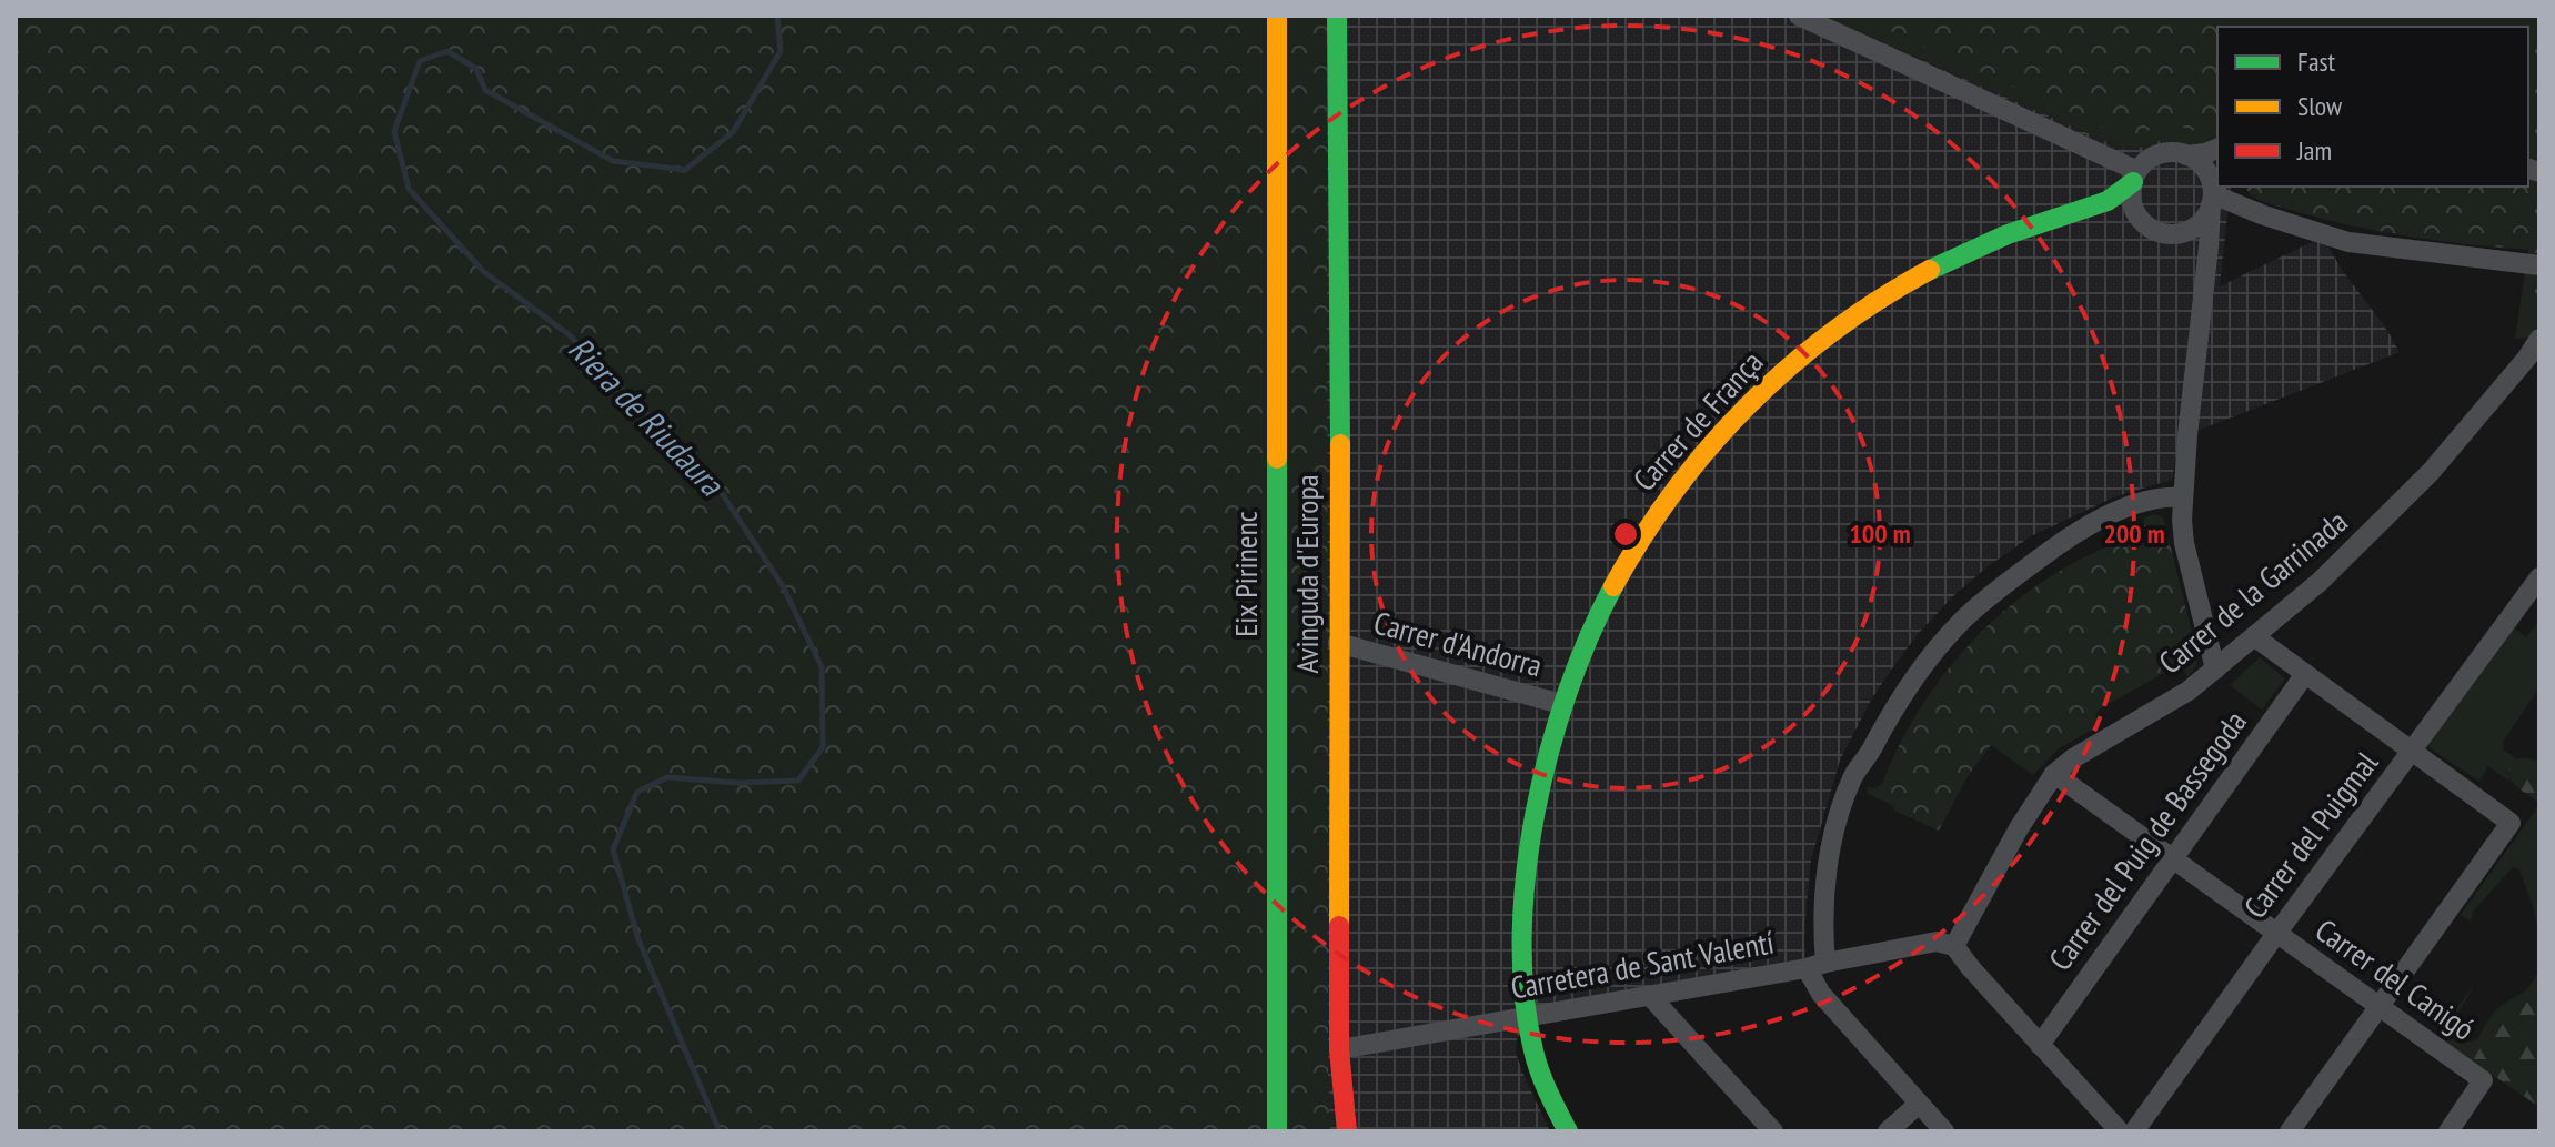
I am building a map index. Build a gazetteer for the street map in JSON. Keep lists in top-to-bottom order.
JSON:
{
  "streets": {
    "street": [
      "Carrer de França",
      "Eix Pirinenc",
      "Avinguda d'Europa",
      "Carrer de la Garrinada",
      "Carrer d'Andorra",
      "Carrer del Puigmal",
      "Carrer del Puig de Bassegoda",
      "Carretera de Sant Valentí",
      "Carrer del Canigó"
    ]
  },
  "crossings": [
    ["Carrer de França", "Carrer d'Andorra"],
    ["Carrer de França", "Carretera de Sant Valentí"],
    ["Avinguda d'Europa", "Carrer d'Andorra"],
    ["Avinguda d'Europa", "Carretera de Sant Valentí"],
    ["Carrer de la Garrinada", "Carretera de Sant Valentí"],
    ["Carrer de la Garrinada", "Carrer del Canigó"],
    ["Carrer del Puigmal", "Carrer del Canigó"],
    ["Carrer del Puig de Bassegoda", "Carrer del Canigó"]
  ],
  "water": ["Riera de Riudaura"],
  "legend": ["Fast", "Slow", "Jam"],
  "rings": ["100 m", "200 m"]
}
